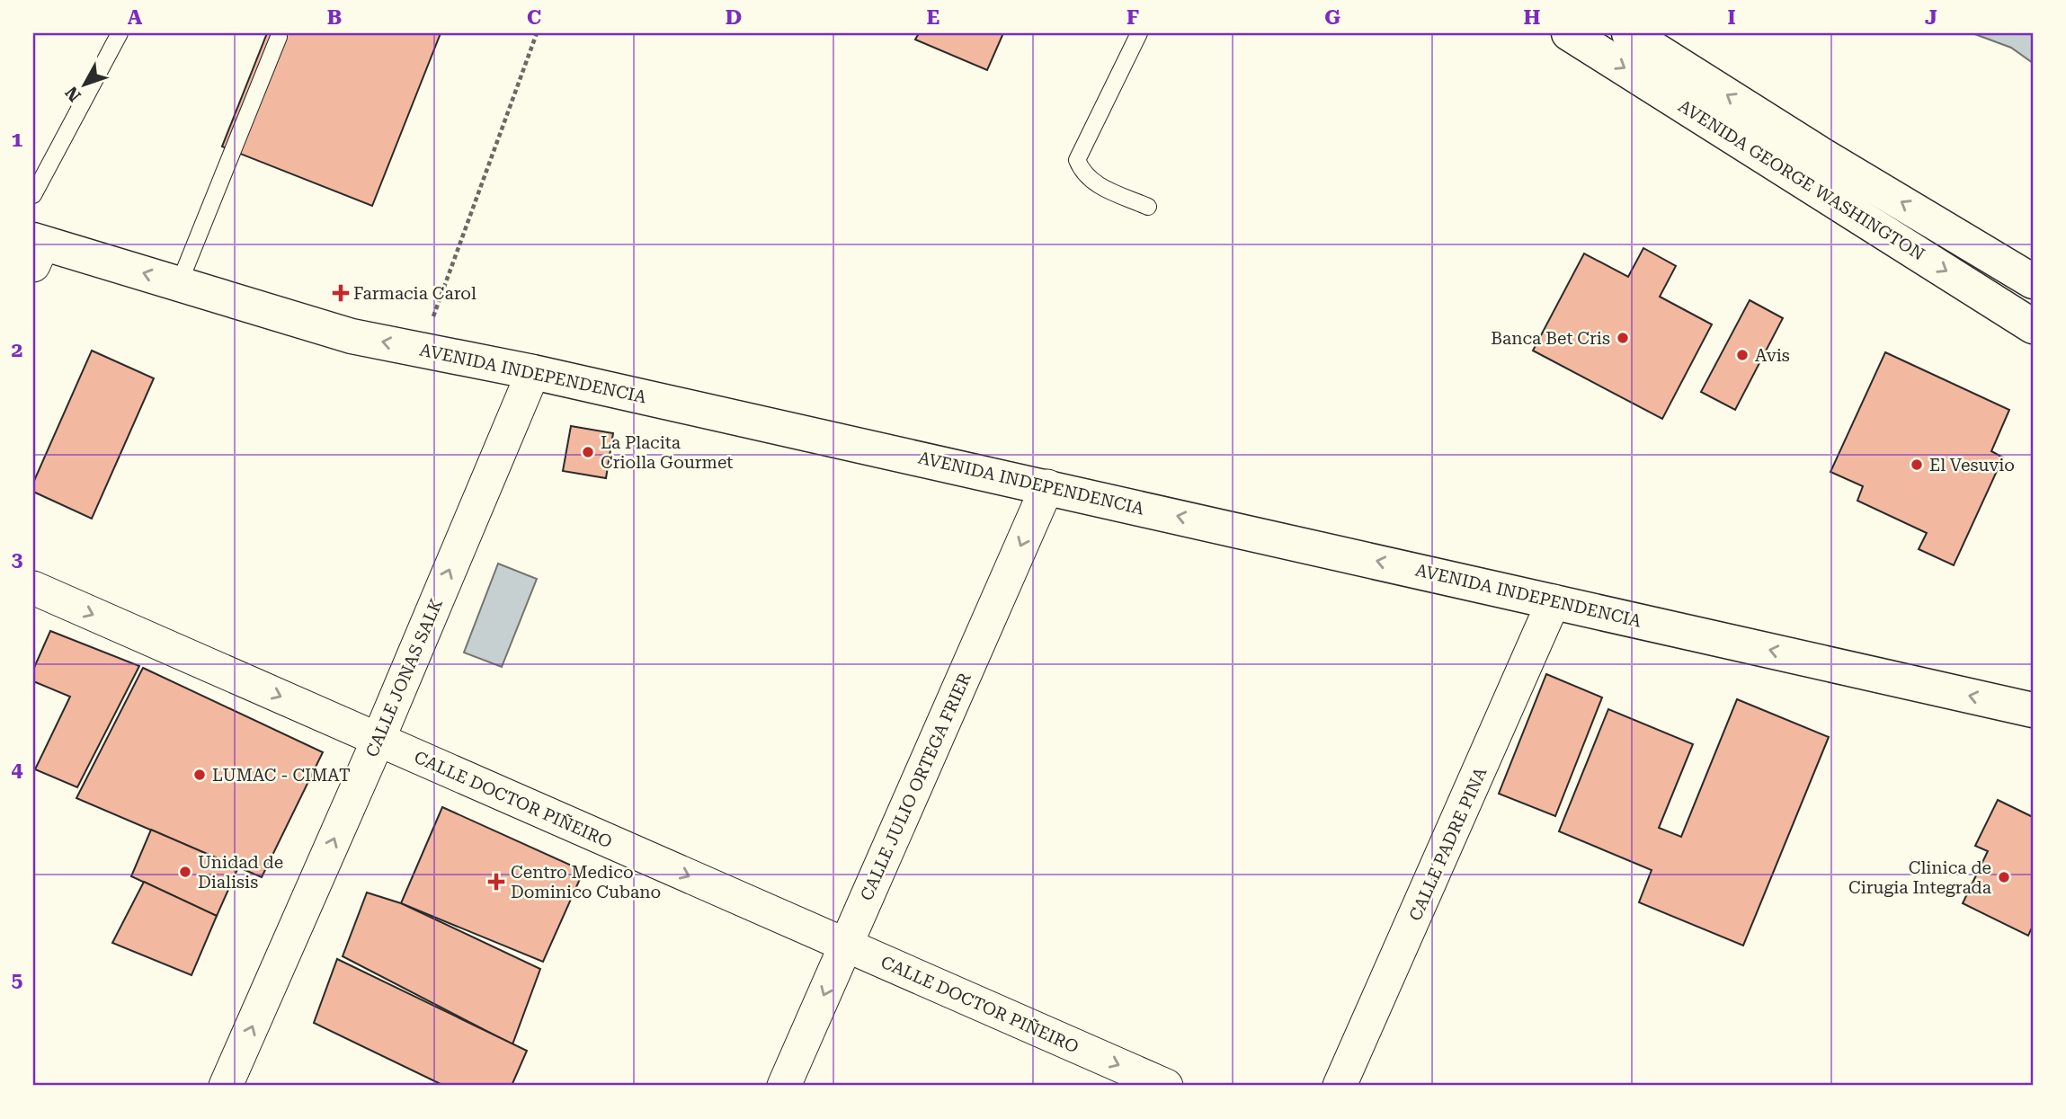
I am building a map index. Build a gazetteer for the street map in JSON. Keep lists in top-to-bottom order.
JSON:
{
  "streets": {
    "main road": ["AVENIDA GEORGE WASHINGTON", "AVENIDA INDEPENDENCIA"],
    "street": [
      "CALLE JONAS SALK",
      "CALLE JULIO ORTEGA FRIER",
      "CALLE DOCTOR PIÑEIRO",
      "CALLE PADRE PINA"
    ]
  },
  "crossings": [
    ["AVENIDA INDEPENDENCIA", "CALLE JONAS SALK"],
    ["AVENIDA INDEPENDENCIA", "CALLE JULIO ORTEGA FRIER"],
    ["AVENIDA INDEPENDENCIA", "CALLE PADRE PINA"],
    ["CALLE JONAS SALK", "CALLE DOCTOR PIÑEIRO"],
    ["CALLE JULIO ORTEGA FRIER", "CALLE DOCTOR PIÑEIRO"]
  ],
  "one_way": [
    "AVENIDA INDEPENDENCIA",
    "CALLE JONAS SALK",
    "CALLE JULIO ORTEGA FRIER",
    "CALLE DOCTOR PIÑEIRO"
  ],
  "places": {
    "health": ["Farmacia Carol", "Centro Medico Dominico Cubano"],
    "other": [
      "Banca Bet Cris",
      "Avis",
      "La Placita Criolla Gourmet",
      "El Vesuvio",
      "LUMAC - CIMAT",
      "Unidad de Dialisis",
      "Clinica de Cirugia Integrada"
    ]
  },
  "north": "bottom left",
  "grid": {
    "columns": [
      "A",
      "B",
      "C",
      "D",
      "E",
      "F",
      "G",
      "H",
      "I",
      "J"
    ],
    "rows": [
      "1",
      "2",
      "3",
      "4",
      "5"
    ]
  }
}
